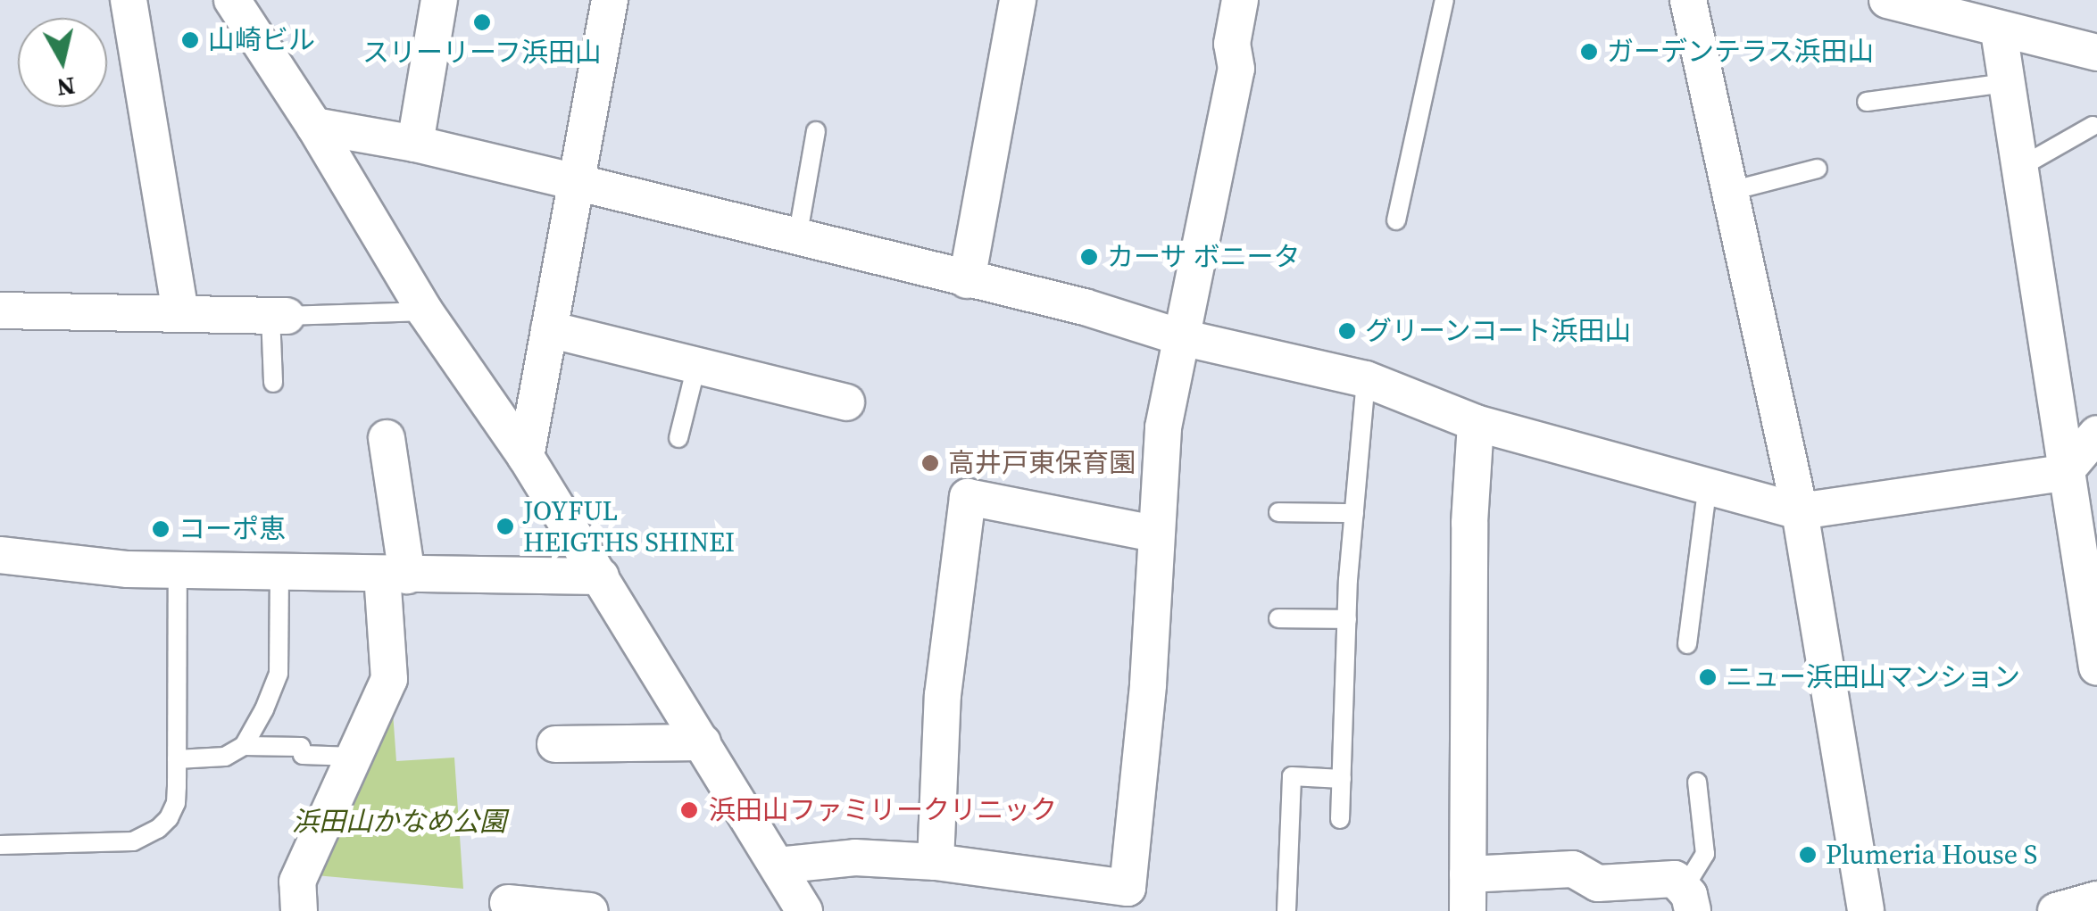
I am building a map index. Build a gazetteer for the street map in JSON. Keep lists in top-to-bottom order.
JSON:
{
  "parks": ["浜田山かなめ公園"],
  "places": [
    "スリーリーフ浜田山",
    "山崎ビル",
    "ガーデンテラス浜田山",
    "カーサ ボニータ",
    "グリーンコート浜田山",
    "高井戸東保育園",
    "JOYFUL HEIGTHS SHINEI",
    "コーポ恵",
    "ニュー浜田山マンション",
    "浜田山ファミリークリニック",
    "Plumeria House S"
  ],
  "north": "bottom"
}
